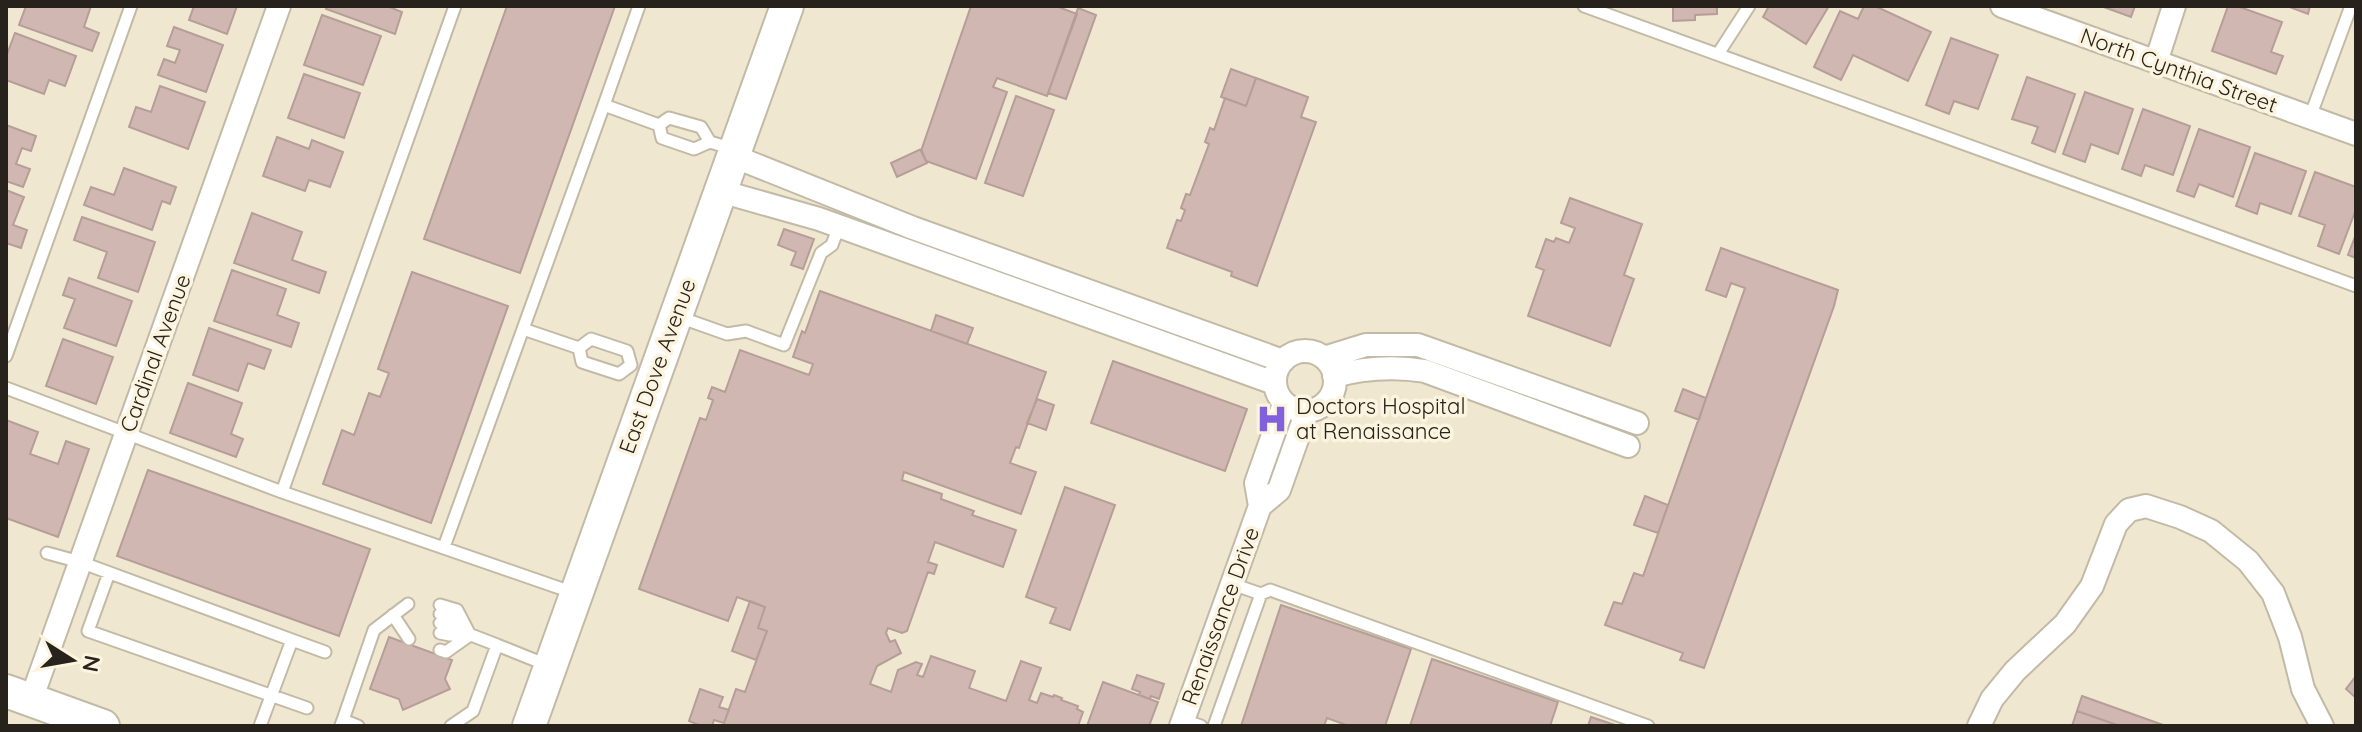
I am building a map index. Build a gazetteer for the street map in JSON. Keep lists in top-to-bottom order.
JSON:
{
  "streets": {
    "main road": ["East Dove Avenue"],
    "street": ["North Cynthia Street", "Cardinal Avenue", "Renaissance Drive"]
  },
  "places": {
    "hospital": ["Doctors Hospital at Renaissance"]
  },
  "north": "right"
}
